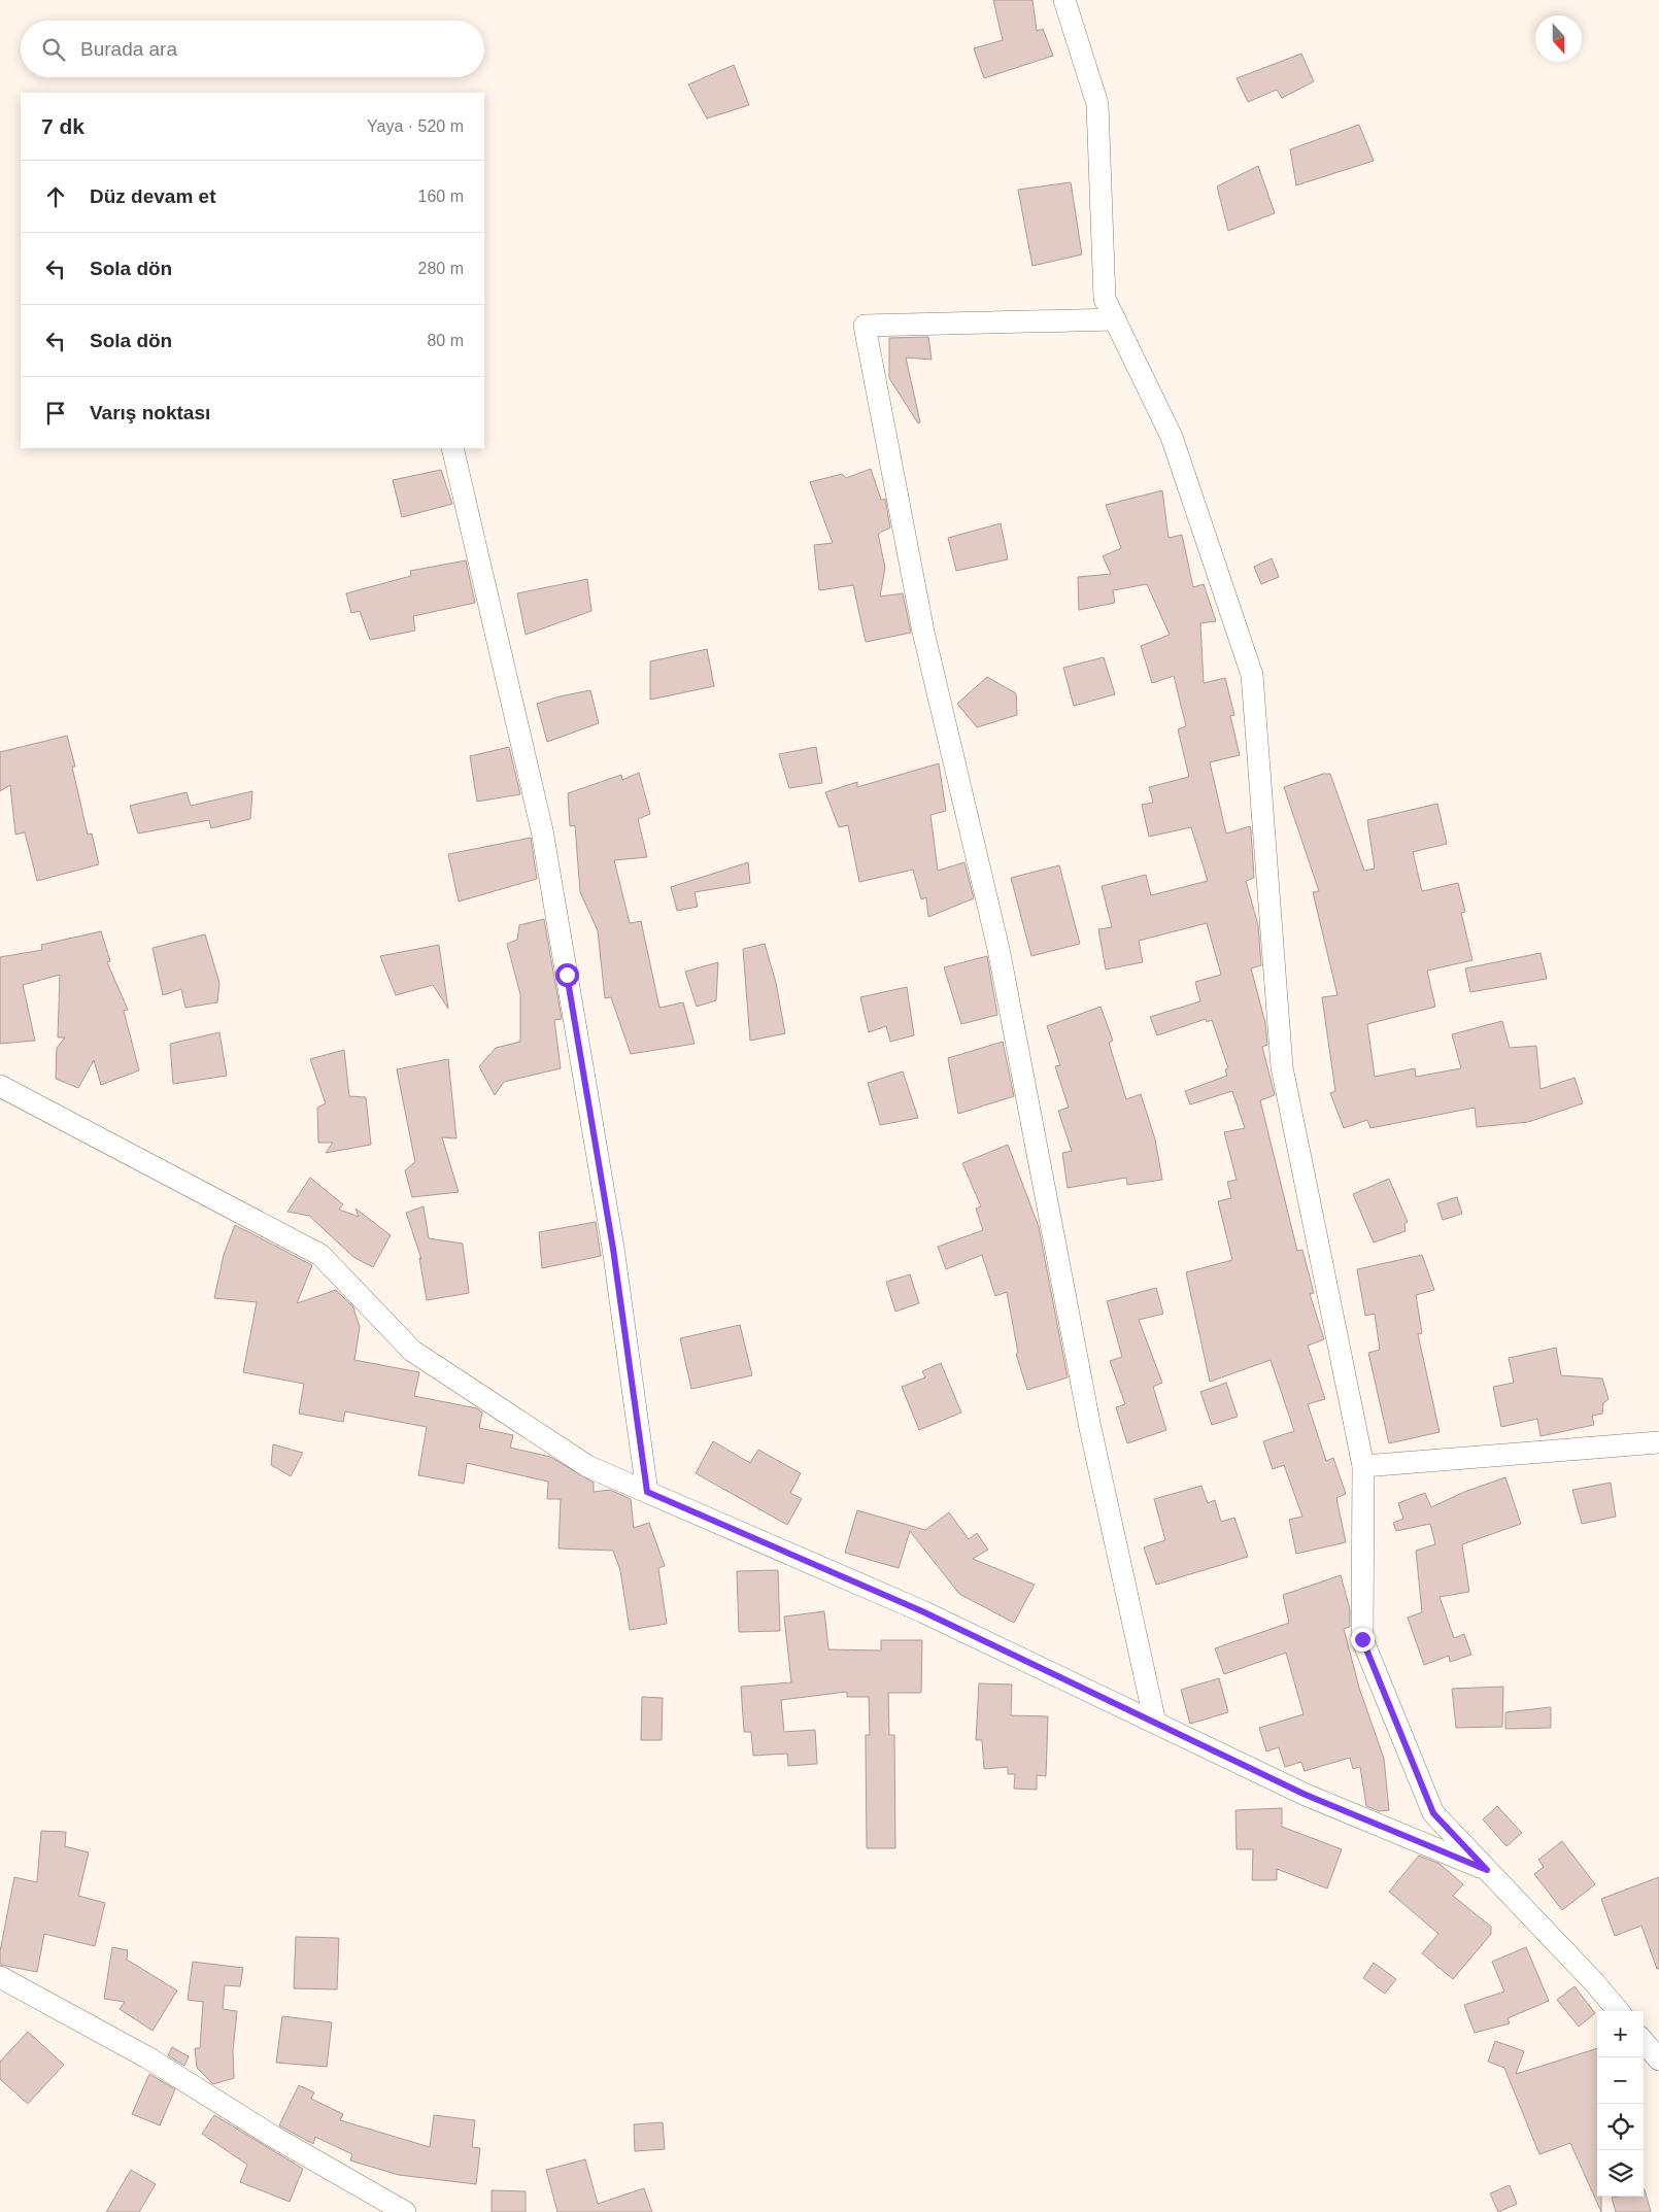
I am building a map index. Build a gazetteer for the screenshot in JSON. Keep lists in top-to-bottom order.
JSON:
{
  "north": "bottom",
  "page": {
    "search": "Burada ara",
    "heading": ["7 dk", "Yaya · 520 m"],
    "list": [
      ["Düz devam et", "160 m"],
      ["Sola dön", "280 m"],
      ["Sola dön", "80 m"],
      "Varış noktası"
    ],
    "map_buttons": ["+", "−"]
  }
}
